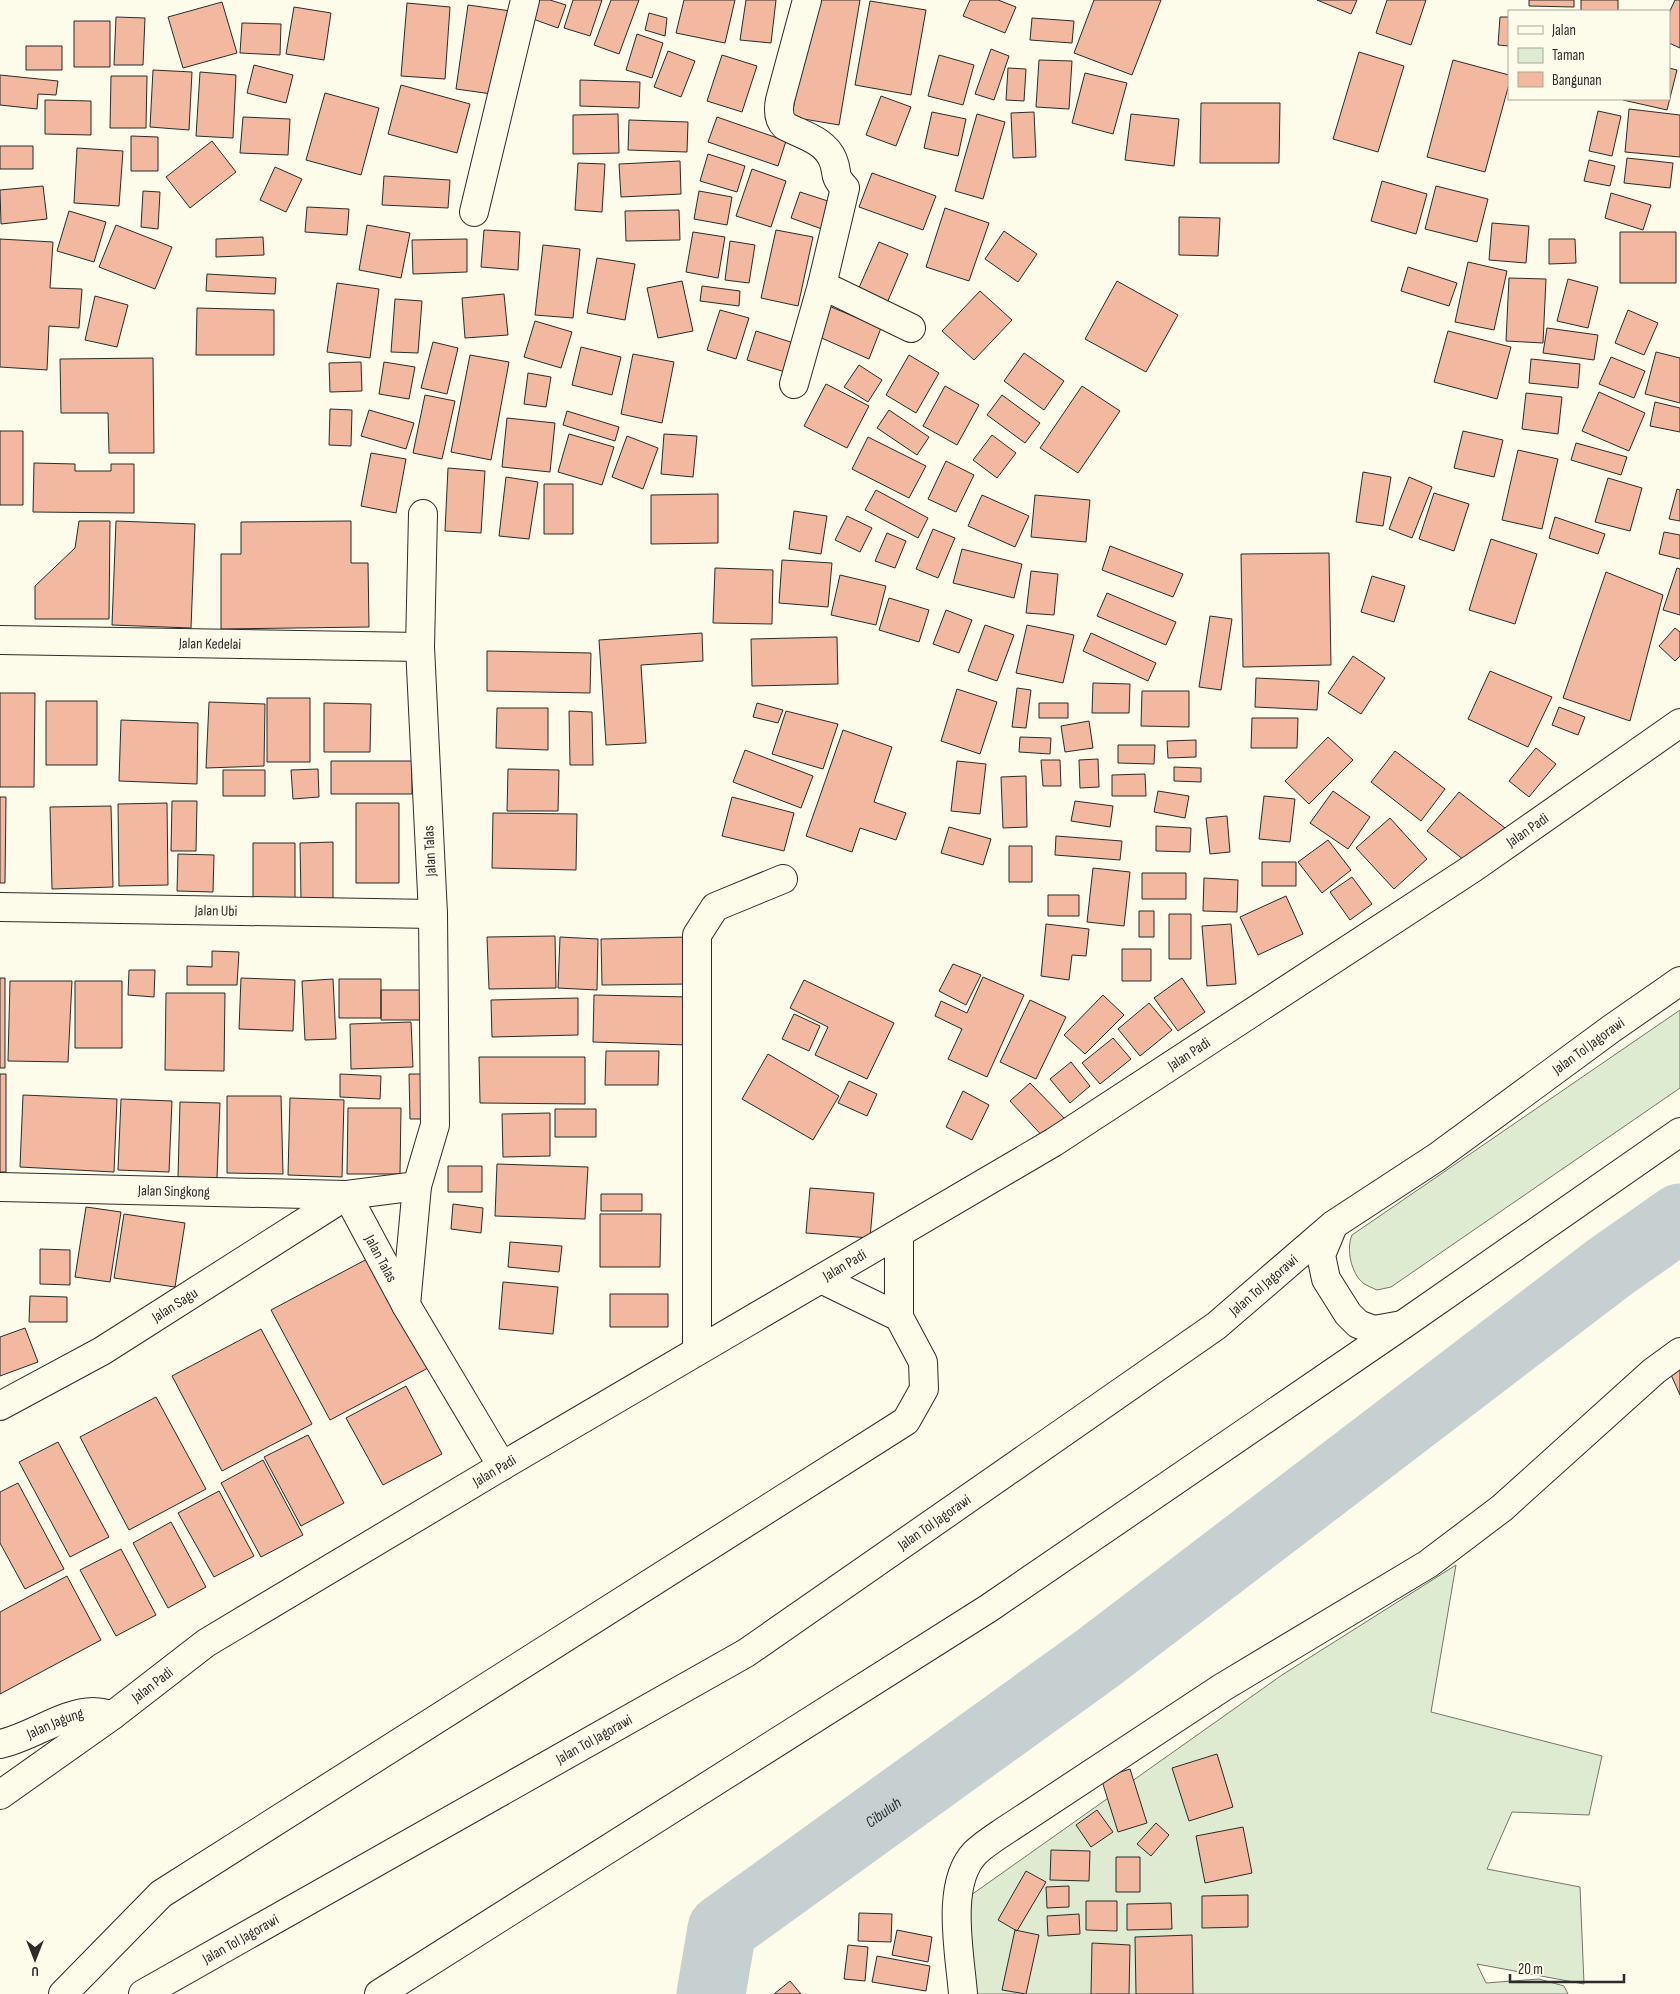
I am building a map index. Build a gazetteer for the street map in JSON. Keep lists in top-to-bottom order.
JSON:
{
  "streets": {
    "main road": [
      "Jalan Kedelai",
      "Jalan Padi",
      "Jalan Talas",
      "Jalan Ubi",
      "Jalan Tol Jagorawi",
      "Jalan Singkong",
      "Jalan Sagu",
      "Jalan Jagung"
    ]
  },
  "crossings": [
    ["Jalan Kedelai", "Jalan Talas"],
    ["Jalan Padi", "Jalan Talas"],
    ["Jalan Padi", "Jalan Jagung"],
    ["Jalan Talas", "Jalan Ubi"],
    ["Jalan Talas", "Jalan Singkong"],
    ["Jalan Talas", "Jalan Sagu"],
    ["Jalan Singkong", "Jalan Sagu"]
  ],
  "water": ["Cibuluh"],
  "legend": ["Jalan", "Taman", "Bangunan"],
  "scale_bar": "20 m",
  "north": "bottom"
}
